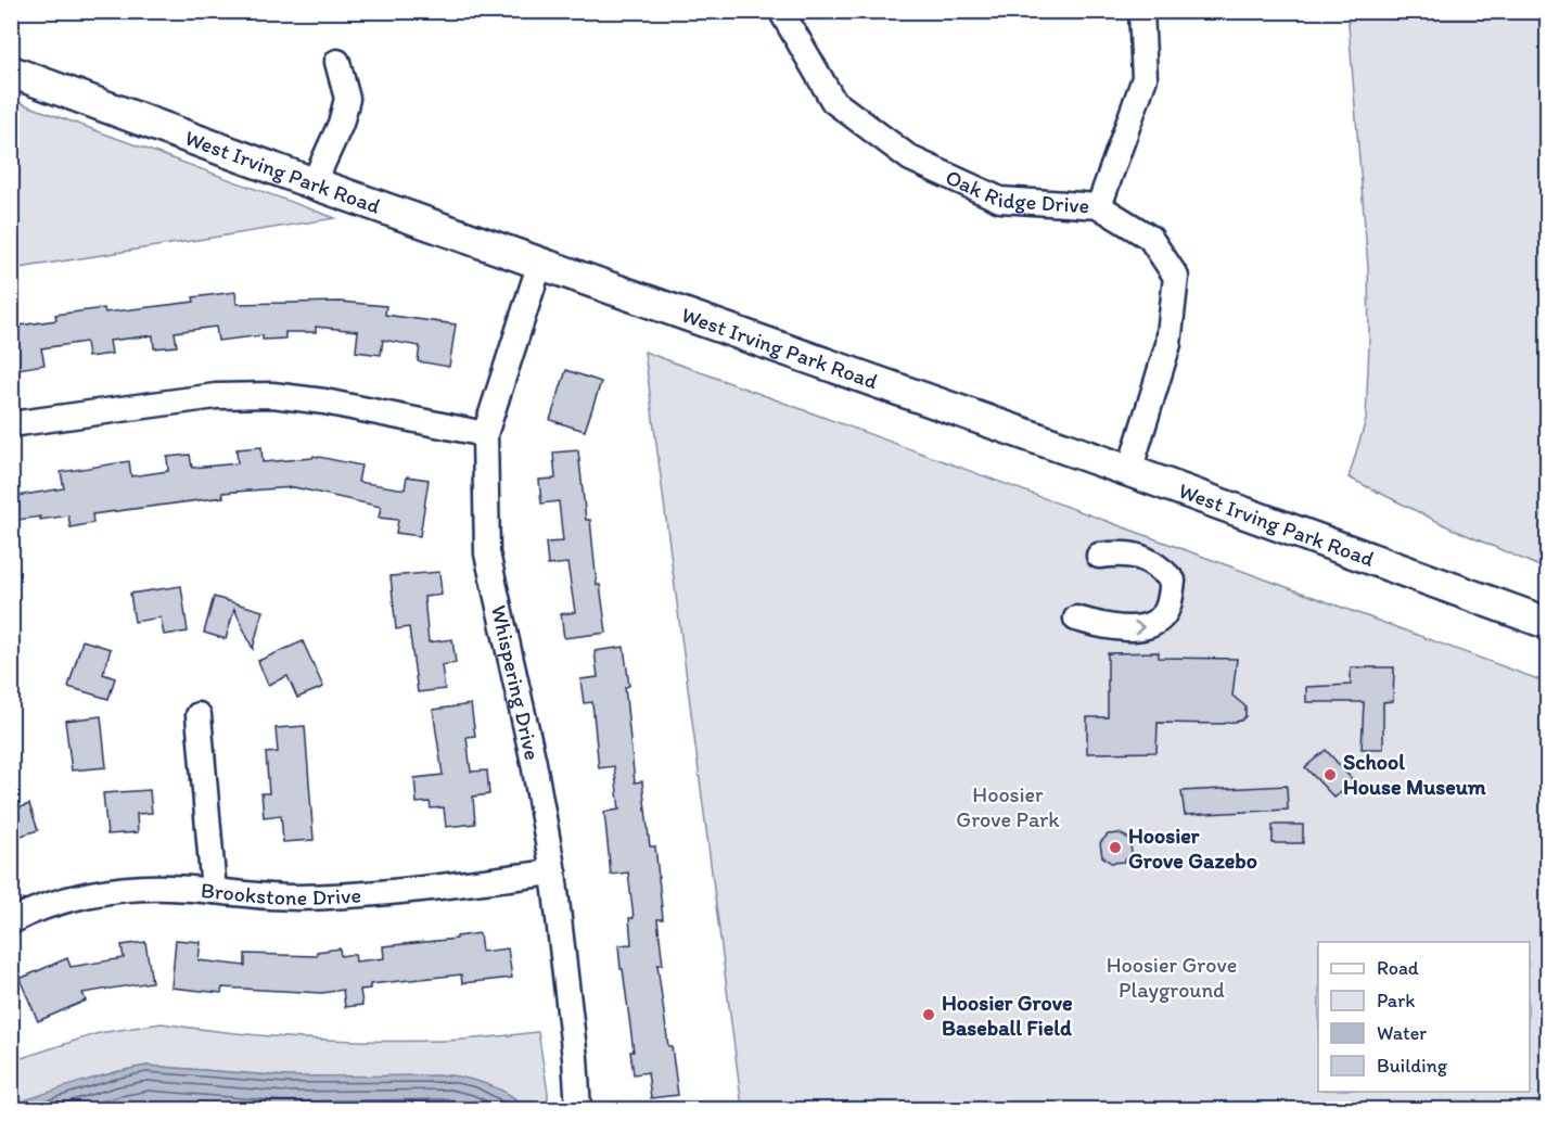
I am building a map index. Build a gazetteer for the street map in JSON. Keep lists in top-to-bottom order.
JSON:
{
  "streets": {
    "main road": ["West Irving Park Road"],
    "street": ["Oak Ridge Drive", "Whispering Drive", "Brookstone Drive"]
  },
  "crossings": [
    ["West Irving Park Road", "Oak Ridge Drive"],
    ["West Irving Park Road", "Whispering Drive"],
    ["Whispering Drive", "Brookstone Drive"]
  ],
  "parks": ["Hoosier Grove Park", "Hoosier Grove Playground"],
  "places": ["School House Museum", "Hoosier Grove Gazebo", "Hoosier Grove Baseball Field"],
  "legend": [
    "Road",
    "Park",
    "Water",
    "Building"
  ]
}
